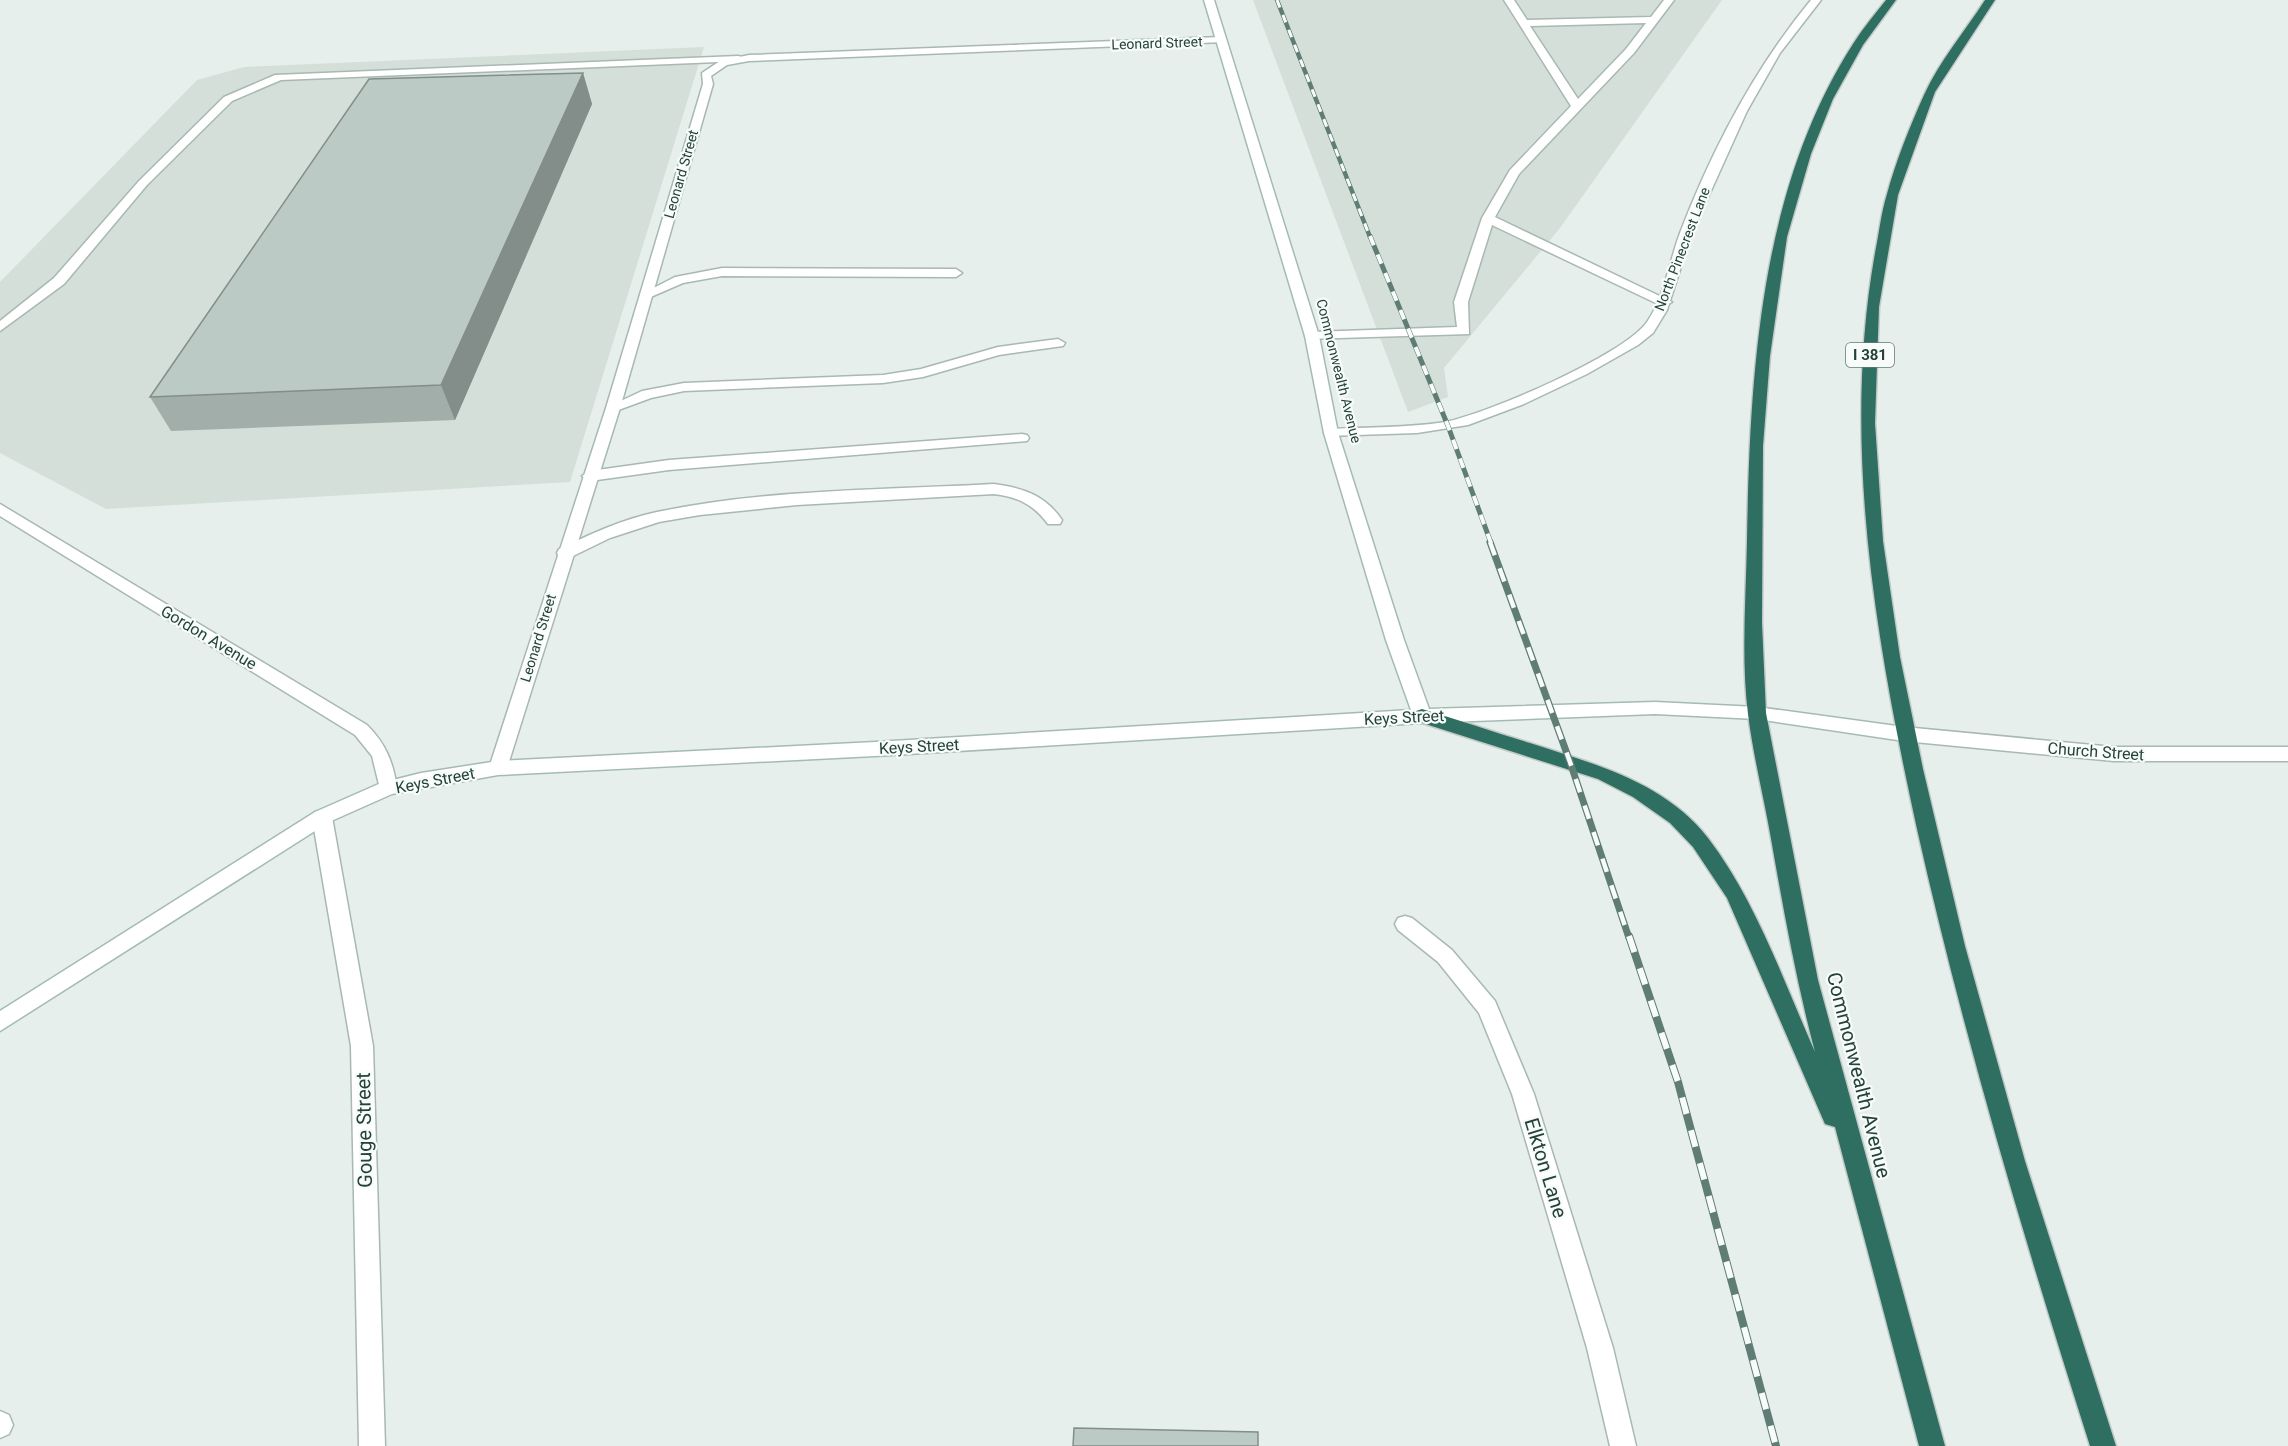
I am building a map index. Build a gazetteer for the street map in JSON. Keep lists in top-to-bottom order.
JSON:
{
  "streets": {
    "highway": ["I 381", "Commonwealth Avenue"],
    "street": [
      "Leonard Street",
      "North Pinecrest Lane",
      "Gordon Avenue",
      "Keys Street",
      "Church Street",
      "Gouge Street",
      "Elkton Lane"
    ]
  },
  "crossings": [
    ["Leonard Street", "Commonwealth Avenue"],
    ["Leonard Street", "Keys Street"],
    ["North Pinecrest Lane", "Commonwealth Avenue"],
    ["I 381", "Keys Street"],
    ["I 381", "Church Street"],
    ["Commonwealth Avenue", "Keys Street"],
    ["Gordon Avenue", "Keys Street"],
    ["Keys Street", "Church Street"],
    ["Keys Street", "Gouge Street"]
  ]
}
